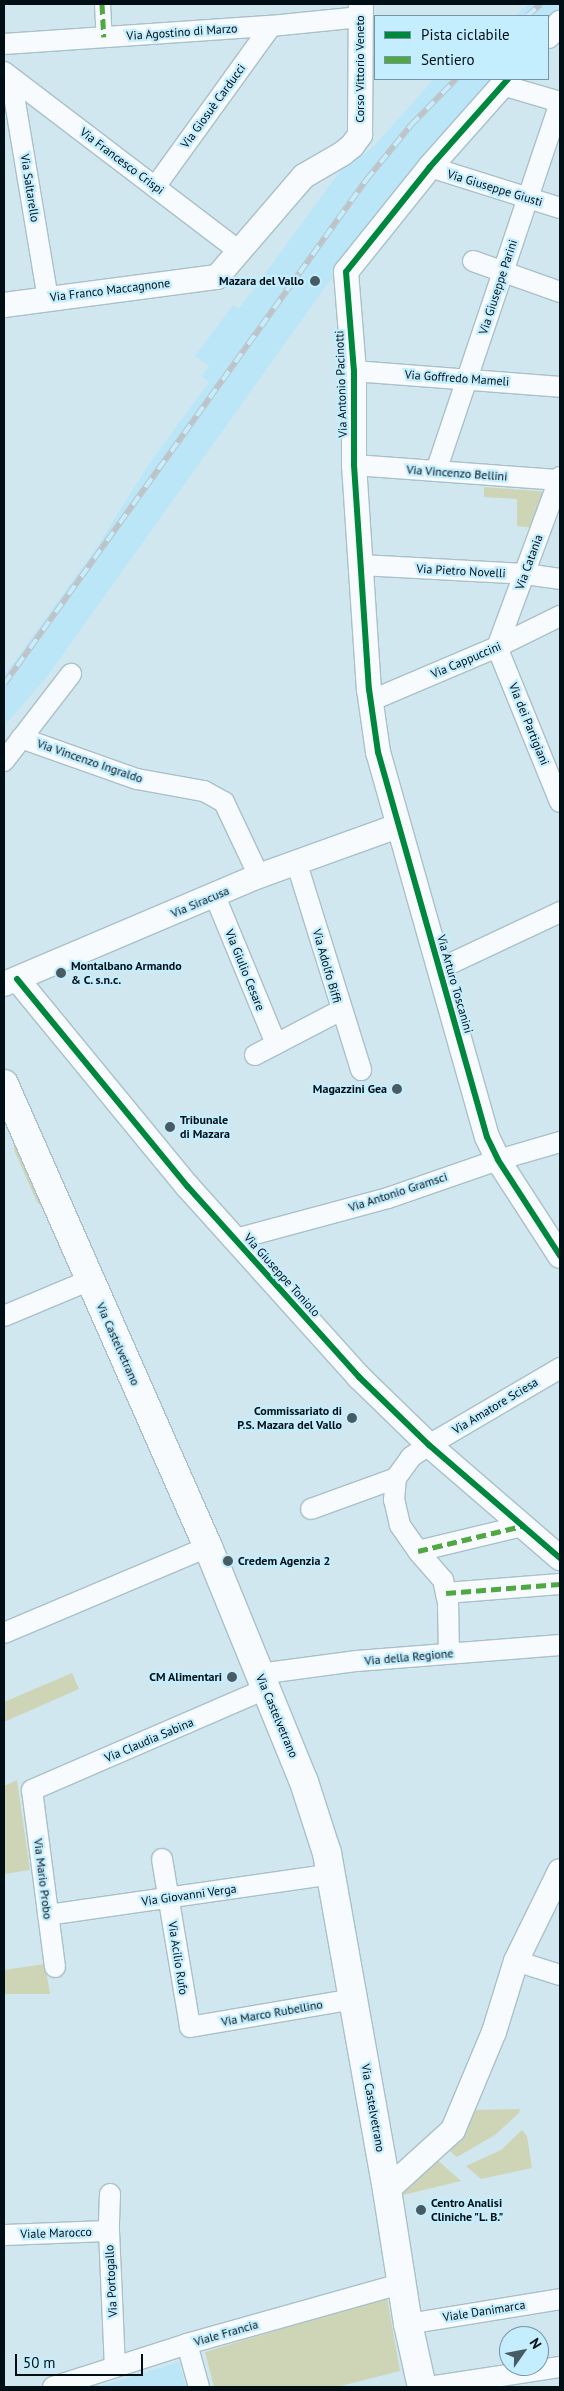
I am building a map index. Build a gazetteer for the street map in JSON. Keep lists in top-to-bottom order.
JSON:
{
  "streets": {
    "main road": ["Via Castelvetrano"],
    "street": [
      "Via Agostino di Marzo",
      "Corso Vittorio Veneto",
      "Via Giosuè Carducci",
      "Via Francesco Crispi",
      "Via Saltarello",
      "Via Giuseppe Giusti",
      "Via Giuseppe Parini",
      "Via Franco Maccagnone",
      "Via Goffredo Mameli",
      "Via Antonio Pacinotti",
      "Via Vincenzo Bellini",
      "Via Catania",
      "Via Pietro Novelli",
      "Via Cappuccini",
      "Via dei Partigiani",
      "Via Vincenzo Ingraldo",
      "Via Siracusa",
      "Via Adolfo Biffi",
      "Via Giulio Cesare",
      "Via Arturo Toscanini",
      "Via Antonio Gramsci",
      "Via Giuseppe Toniolo",
      "Via Amatore Sciesa",
      "Via della Regione",
      "Via Claudia Sabina",
      "Via Mario Probo",
      "Via Giovanni Verga",
      "Via Acilio Rufo",
      "Via Marco Rubellino",
      "Viale Marocco",
      "Via Portogallo",
      "Viale Danimarca",
      "Viale Francia"
    ]
  },
  "crossings": [
    ["Via Agostino di Marzo", "Corso Vittorio Veneto"],
    ["Via Agostino di Marzo", "Via Giosuè Carducci"],
    ["Corso Vittorio Veneto", "Via Francesco Crispi"],
    ["Corso Vittorio Veneto", "Via Franco Maccagnone"],
    ["Via Giosuè Carducci", "Via Francesco Crispi"],
    ["Via Francesco Crispi", "Via Saltarello"],
    ["Via Francesco Crispi", "Via Franco Maccagnone"],
    ["Via Saltarello", "Via Franco Maccagnone"],
    ["Via Giuseppe Giusti", "Via Giuseppe Parini"],
    ["Via Giuseppe Giusti", "Via Antonio Pacinotti"],
    ["Via Giuseppe Parini", "Via Goffredo Mameli"],
    ["Via Giuseppe Parini", "Via Vincenzo Bellini"],
    ["Via Goffredo Mameli", "Via Antonio Pacinotti"],
    ["Via Antonio Pacinotti", "Via Vincenzo Bellini"],
    ["Via Antonio Pacinotti", "Via Pietro Novelli"],
    ["Via Antonio Pacinotti", "Via Cappuccini"],
    ["Via Antonio Pacinotti", "Via Arturo Toscanini"],
    ["Via Vincenzo Bellini", "Via Catania"],
    ["Via Catania", "Via Pietro Novelli"],
    ["Via Catania", "Via Cappuccini"],
    ["Via Catania", "Via dei Partigiani"],
    ["Via Cappuccini", "Via dei Partigiani"],
    ["Via Cappuccini", "Via Arturo Toscanini"],
    ["Via Vincenzo Ingraldo", "Via Siracusa"],
    ["Via Siracusa", "Via Adolfo Biffi"],
    ["Via Siracusa", "Via Giulio Cesare"],
    ["Via Siracusa", "Via Arturo Toscanini"],
    ["Via Siracusa", "Via Giuseppe Toniolo"],
    ["Via Arturo Toscanini", "Via Antonio Gramsci"],
    ["Via Antonio Gramsci", "Via Giuseppe Toniolo"],
    ["Via Giuseppe Toniolo", "Via Amatore Sciesa"],
    ["Via Castelvetrano", "Via della Regione"],
    ["Via Castelvetrano", "Via Claudia Sabina"],
    ["Via Castelvetrano", "Via Giovanni Verga"],
    ["Via Castelvetrano", "Via Marco Rubellino"],
    ["Via Castelvetrano", "Viale Danimarca"],
    ["Via Castelvetrano", "Viale Francia"],
    ["Via della Regione", "Via Claudia Sabina"],
    ["Via Claudia Sabina", "Via Mario Probo"],
    ["Via Mario Probo", "Via Giovanni Verga"],
    ["Via Giovanni Verga", "Via Acilio Rufo"],
    ["Via Acilio Rufo", "Via Marco Rubellino"],
    ["Viale Marocco", "Via Portogallo"],
    ["Via Portogallo", "Viale Francia"]
  ],
  "places": [
    "Mazara del Vallo",
    "Montalbano Armando & C. s.n.c.",
    "Magazzini Gea",
    "Tribunale di Mazara",
    "Commissariato di P.S. Mazara del Vallo",
    "Credem Agenzia 2",
    "CM Alimentari",
    "Centro Analisi Cliniche \"L. B.\""
  ],
  "legend": ["Pista ciclabile", "Sentiero"],
  "scale_bar": "50 m",
  "north": "top right"
}
